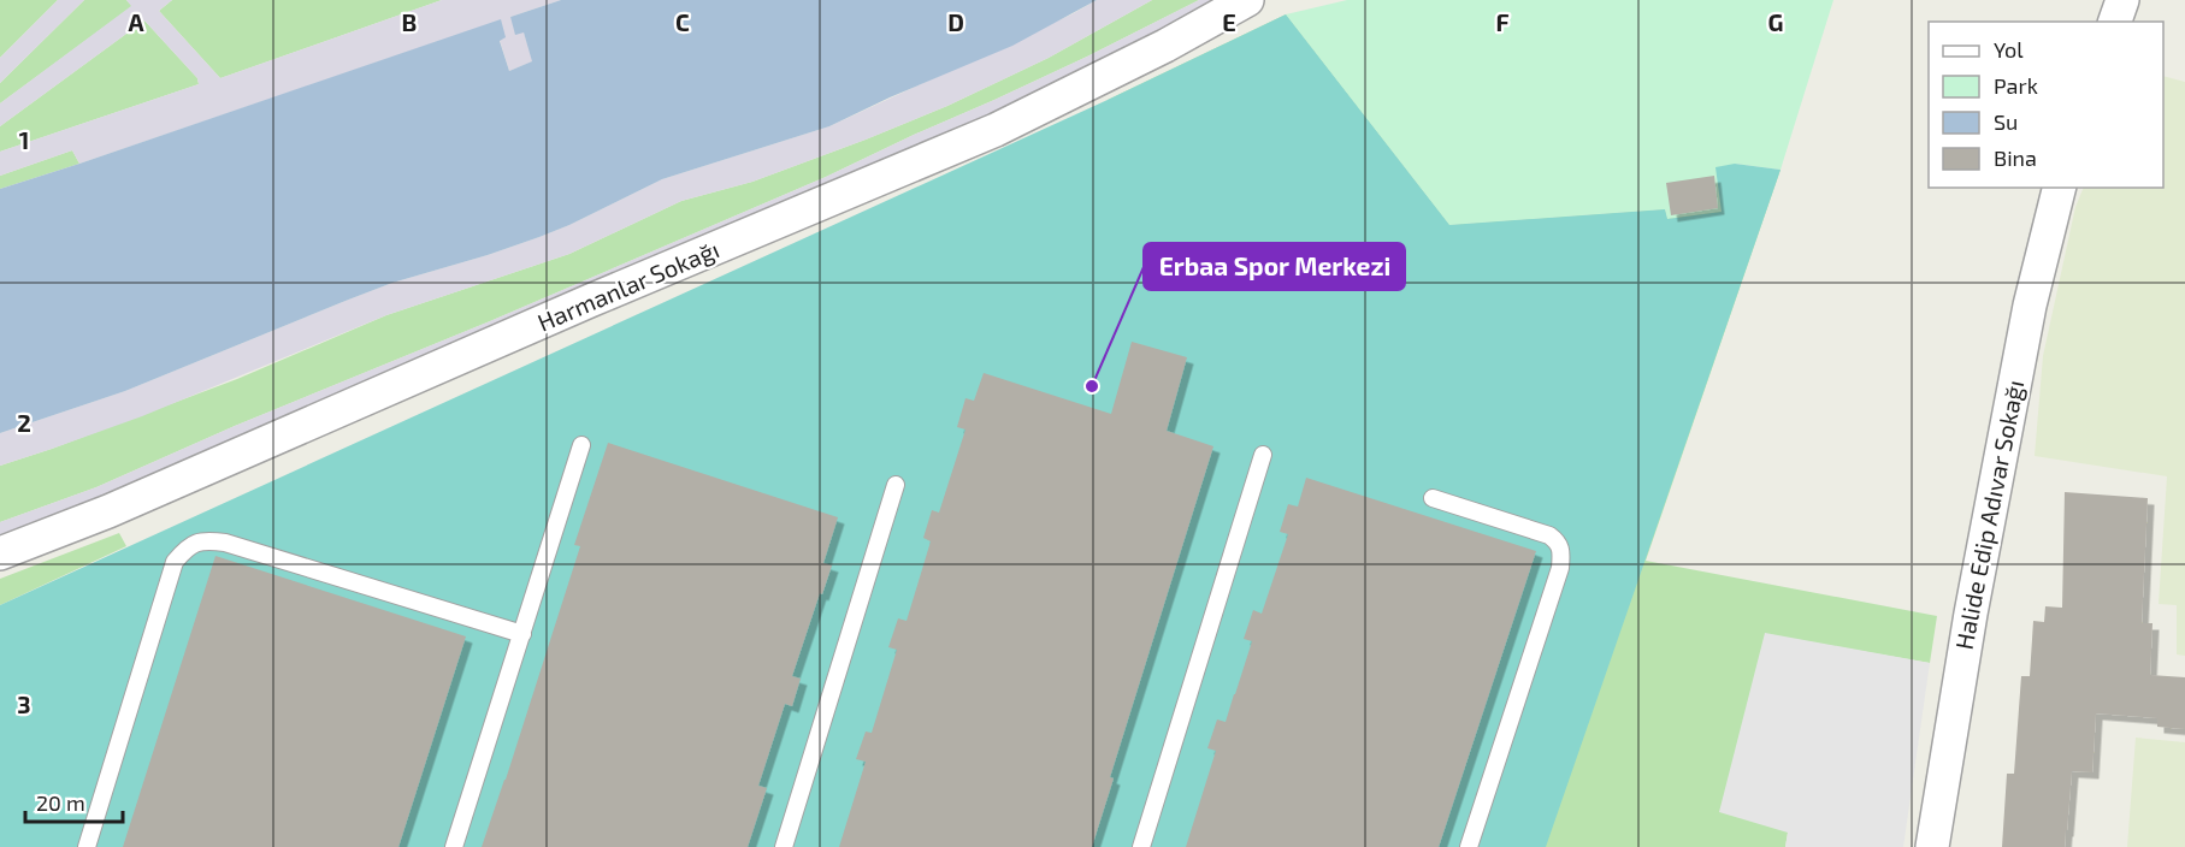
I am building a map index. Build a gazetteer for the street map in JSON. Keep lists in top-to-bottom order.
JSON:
{
  "streets": {
    "street": ["Harmanlar Sokağı", "Halide Edip Adıvar Sokağı"]
  },
  "places": ["Erbaa Spor Merkezi"],
  "legend": [
    "Yol",
    "Park",
    "Su",
    "Bina"
  ],
  "scale_bar": "20 m",
  "grid": {
    "columns": [
      "A",
      "B",
      "C",
      "D",
      "E",
      "F",
      "G"
    ],
    "rows": ["1", "2", "3"]
  }
}
